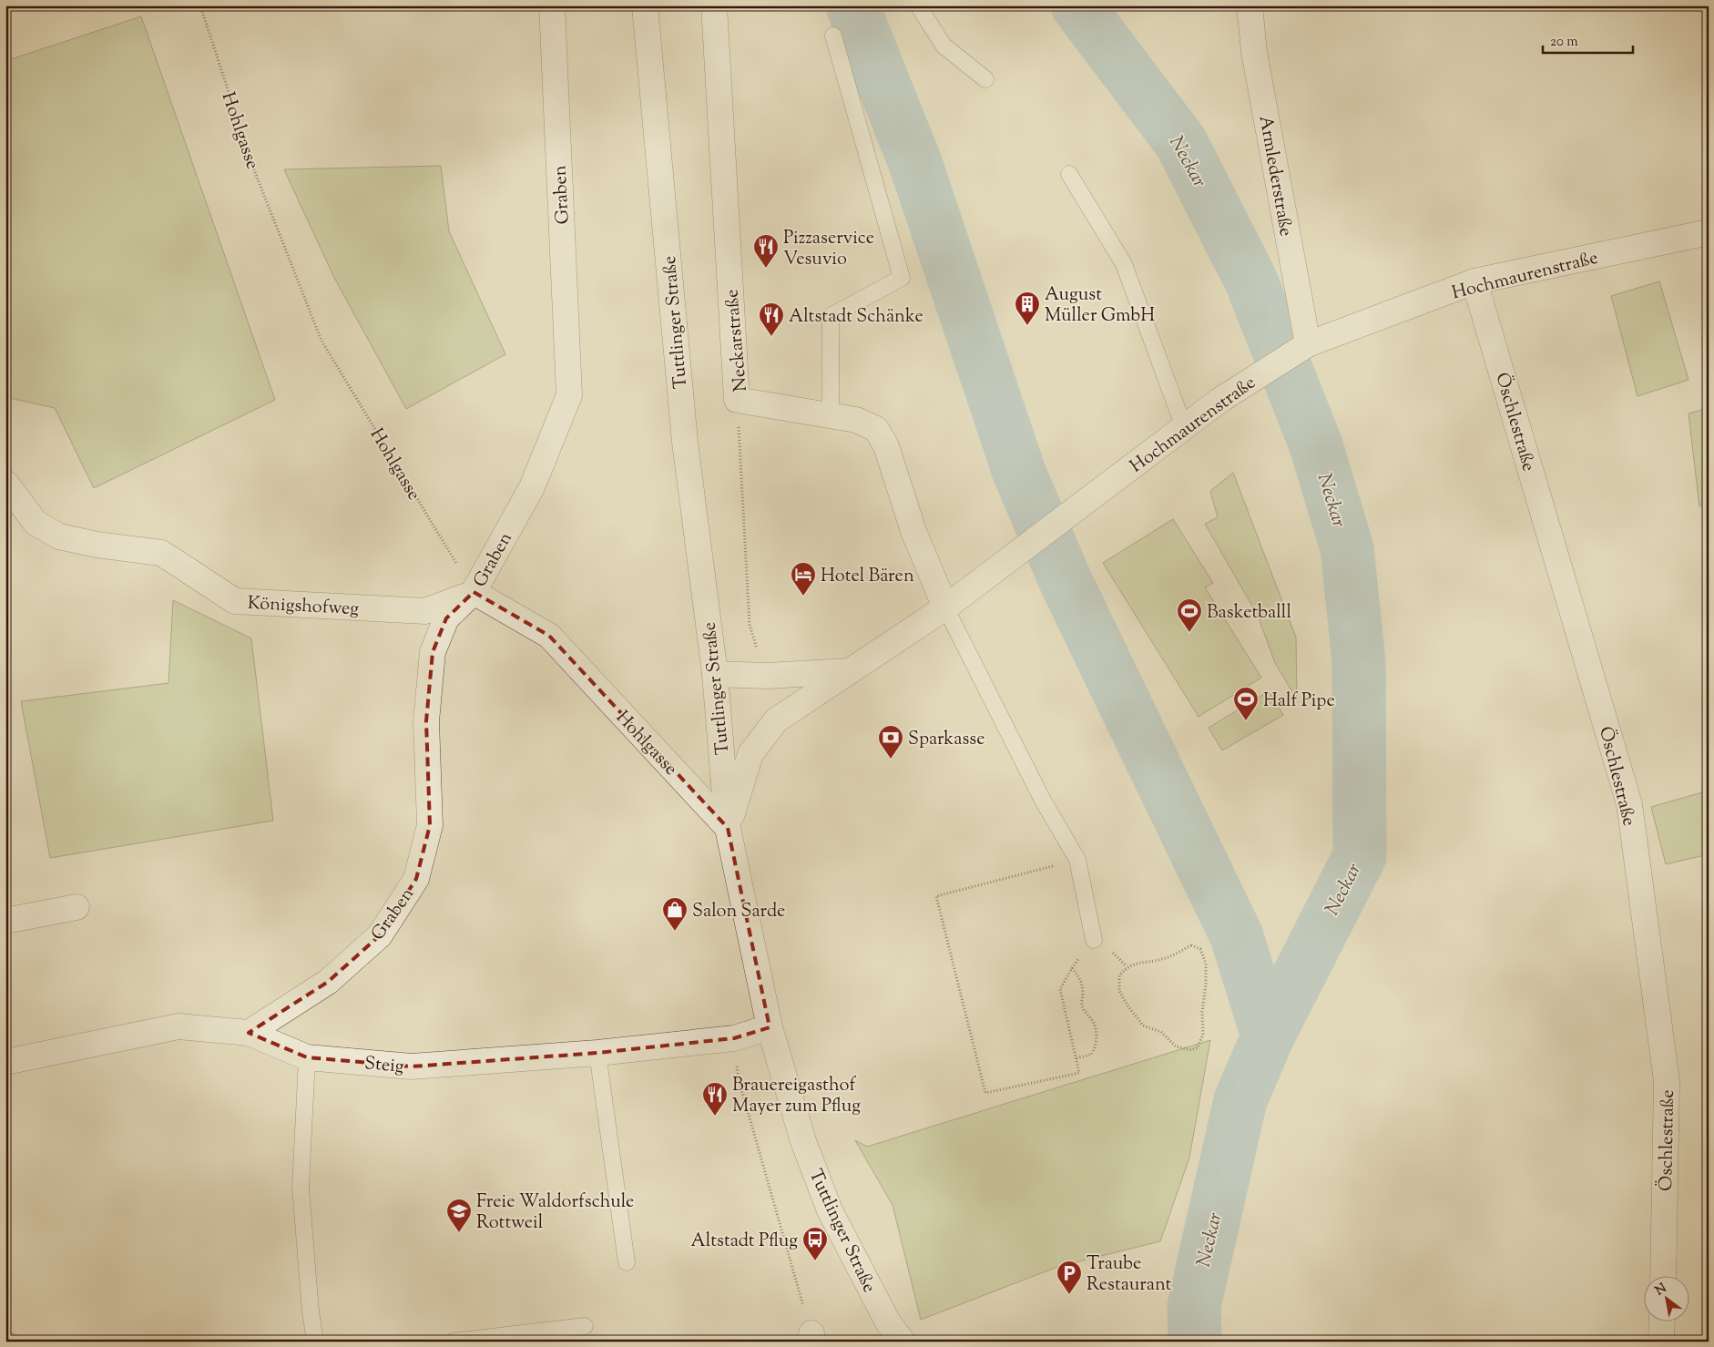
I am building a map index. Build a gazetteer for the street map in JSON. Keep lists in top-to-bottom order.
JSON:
{
  "streets": {
    "street": [
      "Hohlgasse",
      "Armlederstraße",
      "Graben",
      "Hochmaurenstraße",
      "Tuttlinger Straße",
      "Neckarstraße",
      "Öschlestraße",
      "Königshofweg",
      "Steig"
    ]
  },
  "crossings": [
    ["Hohlgasse", "Graben"],
    ["Hohlgasse", "Hochmaurenstraße"],
    ["Hohlgasse", "Tuttlinger Straße"],
    ["Hohlgasse", "Königshofweg"],
    ["Armlederstraße", "Hochmaurenstraße"],
    ["Graben", "Königshofweg"],
    ["Graben", "Steig"],
    ["Hochmaurenstraße", "Tuttlinger Straße"],
    ["Hochmaurenstraße", "Neckarstraße"],
    ["Hochmaurenstraße", "Öschlestraße"],
    ["Tuttlinger Straße", "Steig"]
  ],
  "water": ["Neckar"],
  "places": {
    "restaurant": ["Pizzaservice Vesuvio", "Altstadt Schänke", "Brauereigasthof Mayer zum Pflug"],
    "building": ["August Müller GmbH"],
    "hotel": ["Hotel Bären"],
    "sports": ["Basketballl", "Half Pipe"],
    "bank": ["Sparkasse"],
    "shop": ["Salon Sarde"],
    "school or university": ["Freie Waldorfschule Rottweil"],
    "bus stop": ["Altstadt Pflug"],
    "parking": ["Traube Restaurant"]
  },
  "scale_bar": "20 m",
  "north": "top left"
}
